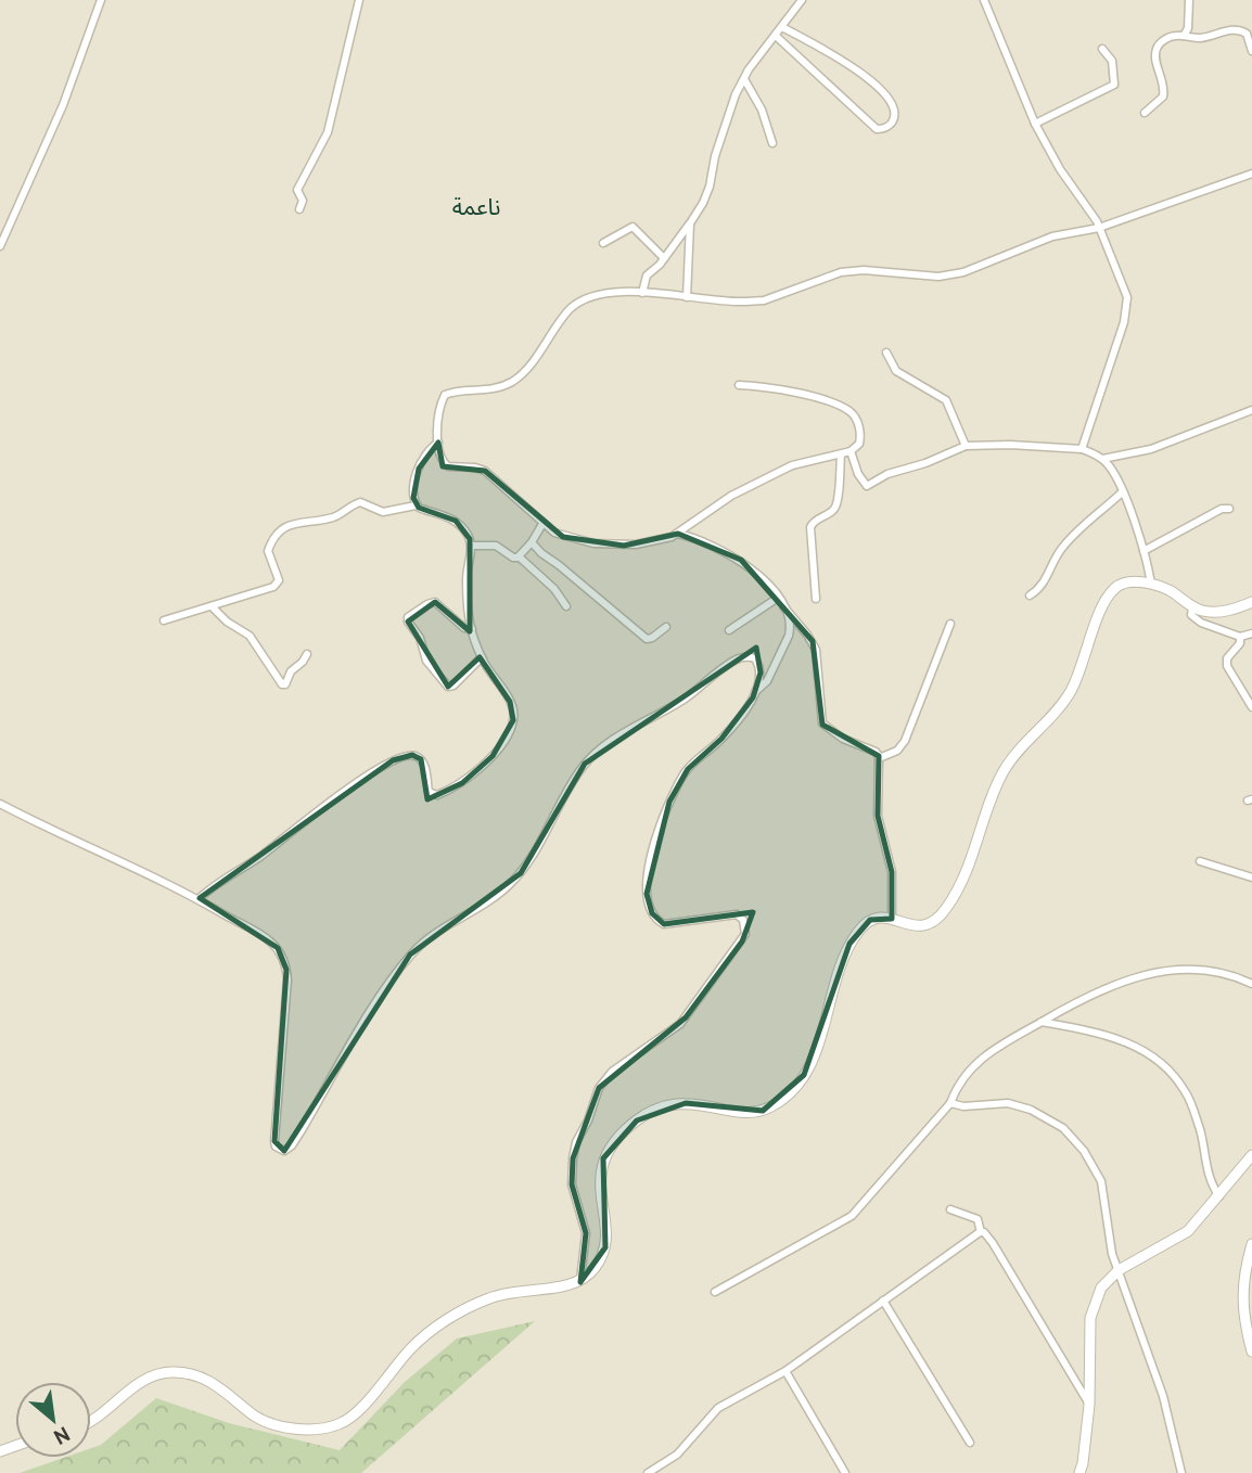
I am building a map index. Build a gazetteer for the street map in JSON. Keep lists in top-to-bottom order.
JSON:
{
  "districts": ["ناعمة"],
  "north": "bottom right"
}
